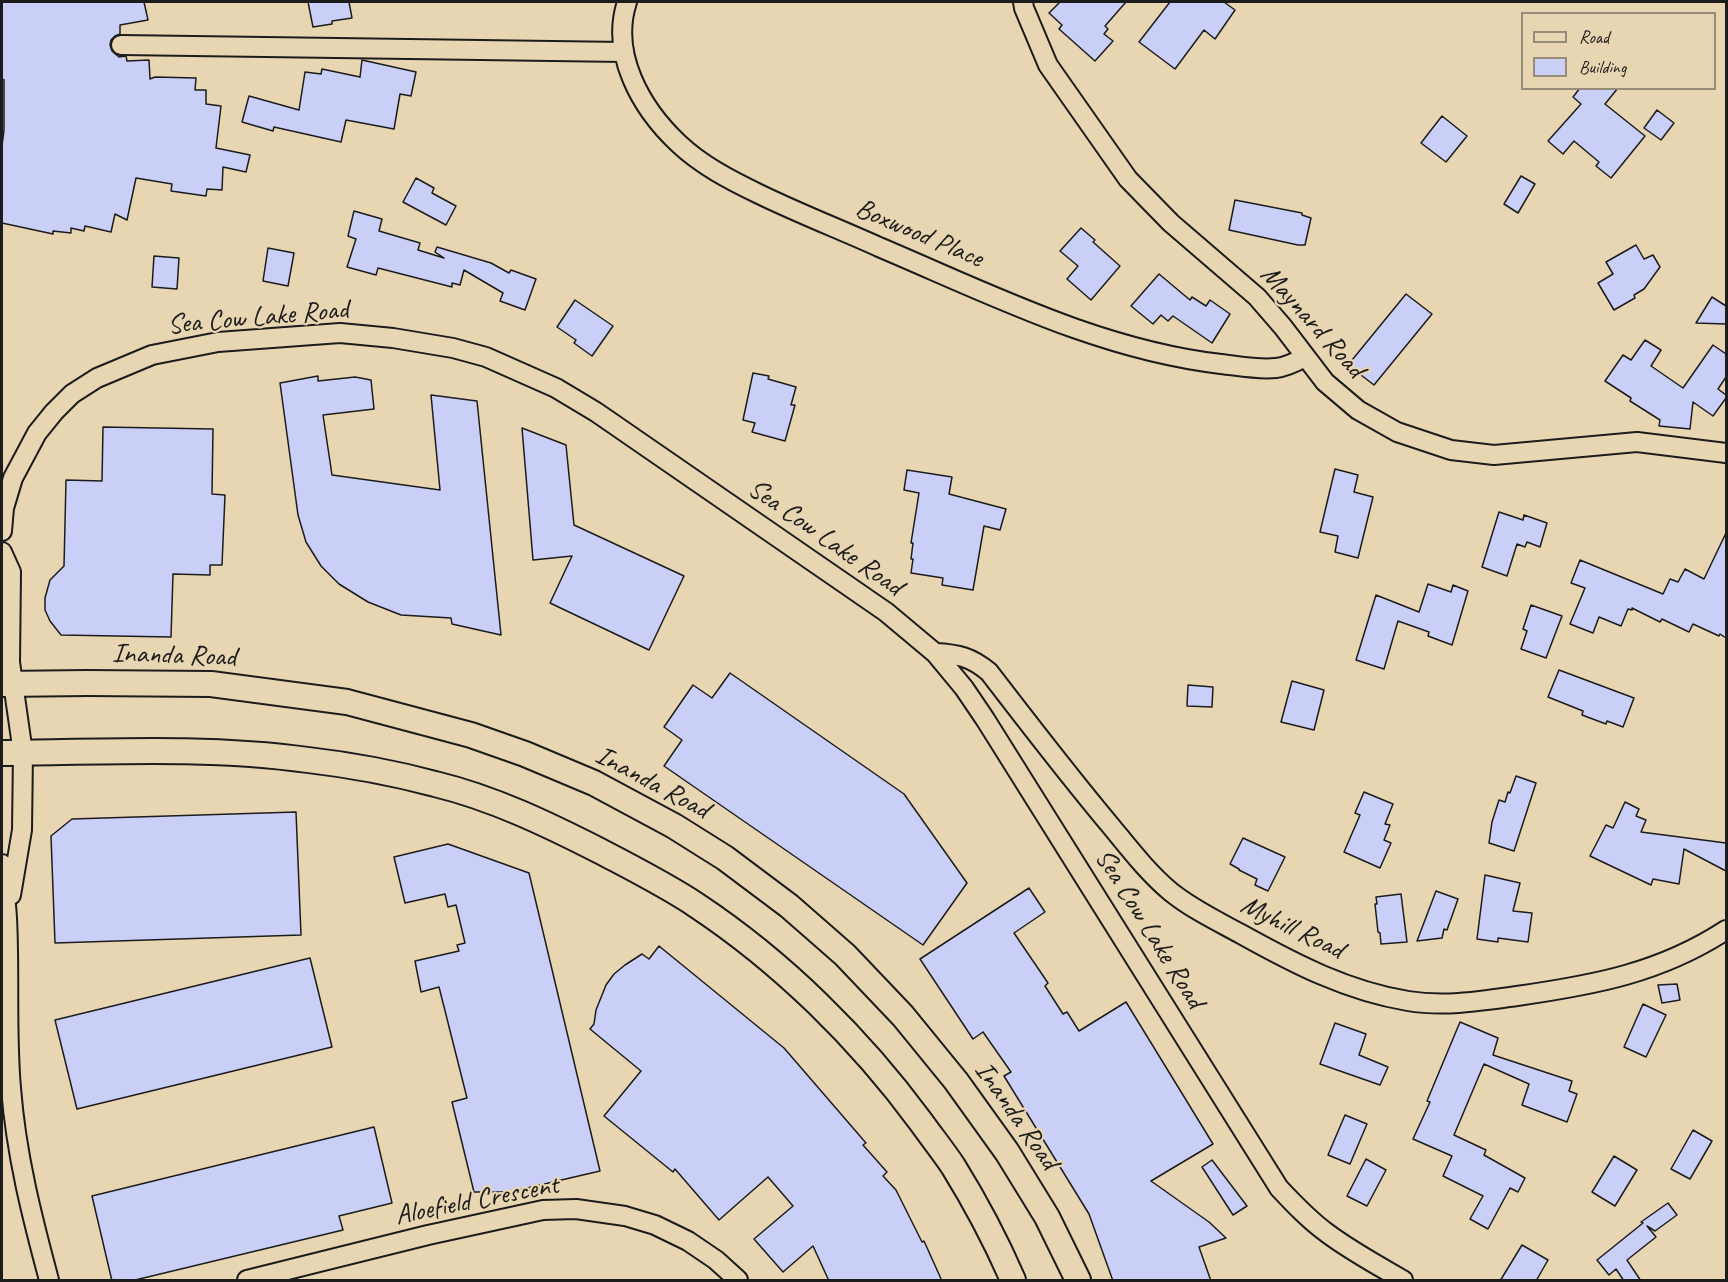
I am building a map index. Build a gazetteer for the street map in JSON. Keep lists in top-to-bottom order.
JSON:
{
  "streets": {
    "main road": ["Inanda Road"],
    "street": [
      "Boxwood Place",
      "Sea Cow Lake Road",
      "Maynard Road",
      "Myhill Road",
      "Aloefield Crescent"
    ]
  },
  "crossings": [
    ["Boxwood Place", "Maynard Road"],
    ["Sea Cow Lake Road", "Myhill Road"]
  ],
  "legend": ["Road", "Building"]
}
